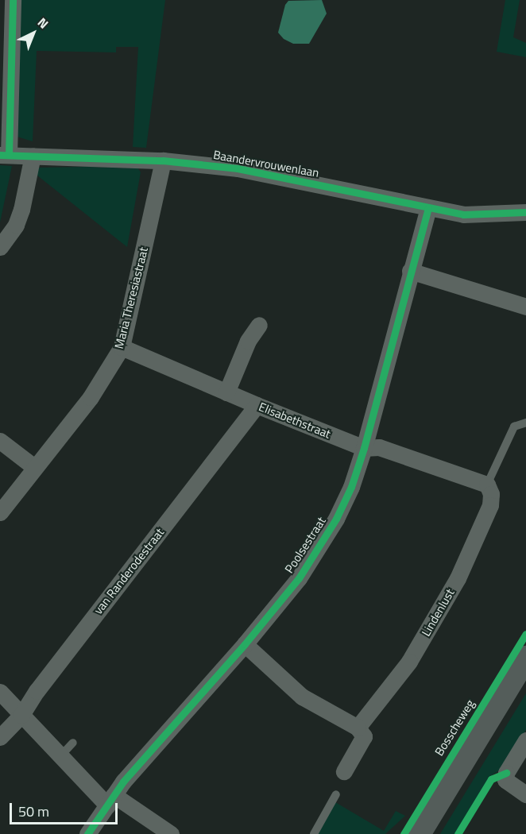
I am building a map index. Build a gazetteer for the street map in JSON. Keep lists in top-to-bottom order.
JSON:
{
  "streets": {
    "main road": ["Bosscheweg"],
    "street": [
      "Baandervrouwenlaan",
      "Maria Theresiastraat",
      "Elisabethstraat",
      "Poolsestraat",
      "van Randerodestraat",
      "Lindenlust"
    ]
  },
  "crossings": [
    ["Baandervrouwenlaan", "Maria Theresiastraat"],
    ["Baandervrouwenlaan", "Poolsestraat"],
    ["Maria Theresiastraat", "Elisabethstraat"],
    ["Elisabethstraat", "Poolsestraat"],
    ["Elisabethstraat", "van Randerodestraat"]
  ],
  "scale_bar": "50 m",
  "north": "top right"
}
